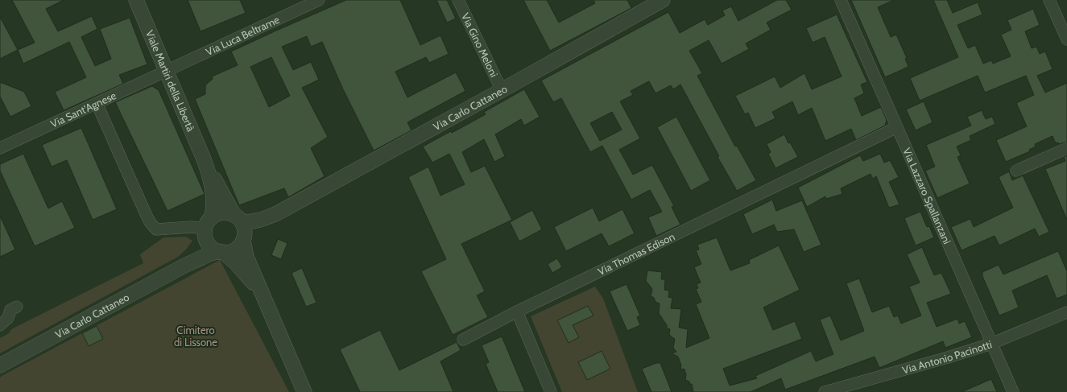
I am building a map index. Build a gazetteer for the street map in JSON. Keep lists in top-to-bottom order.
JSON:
{
  "streets": {
    "street": [
      "Via Luca Beltrame",
      "Via Gino Meloni",
      "Viale Martiri della Libertà",
      "Via Carlo Cattaneo",
      "Via Sant'Agnese",
      "Via Lazzaro Spallanzani",
      "Via Thomas Edison",
      "Via Antonio Pacinotti"
    ]
  },
  "crossings": [
    ["Via Luca Beltrame", "Viale Martiri della Libertà"],
    ["Via Luca Beltrame", "Via Sant'Agnese"],
    ["Via Gino Meloni", "Via Carlo Cattaneo"],
    ["Viale Martiri della Libertà", "Via Carlo Cattaneo"],
    ["Viale Martiri della Libertà", "Via Sant'Agnese"],
    ["Via Lazzaro Spallanzani", "Via Thomas Edison"],
    ["Via Lazzaro Spallanzani", "Via Antonio Pacinotti"]
  ],
  "parks": ["Cimitero di Lissone"]
}
